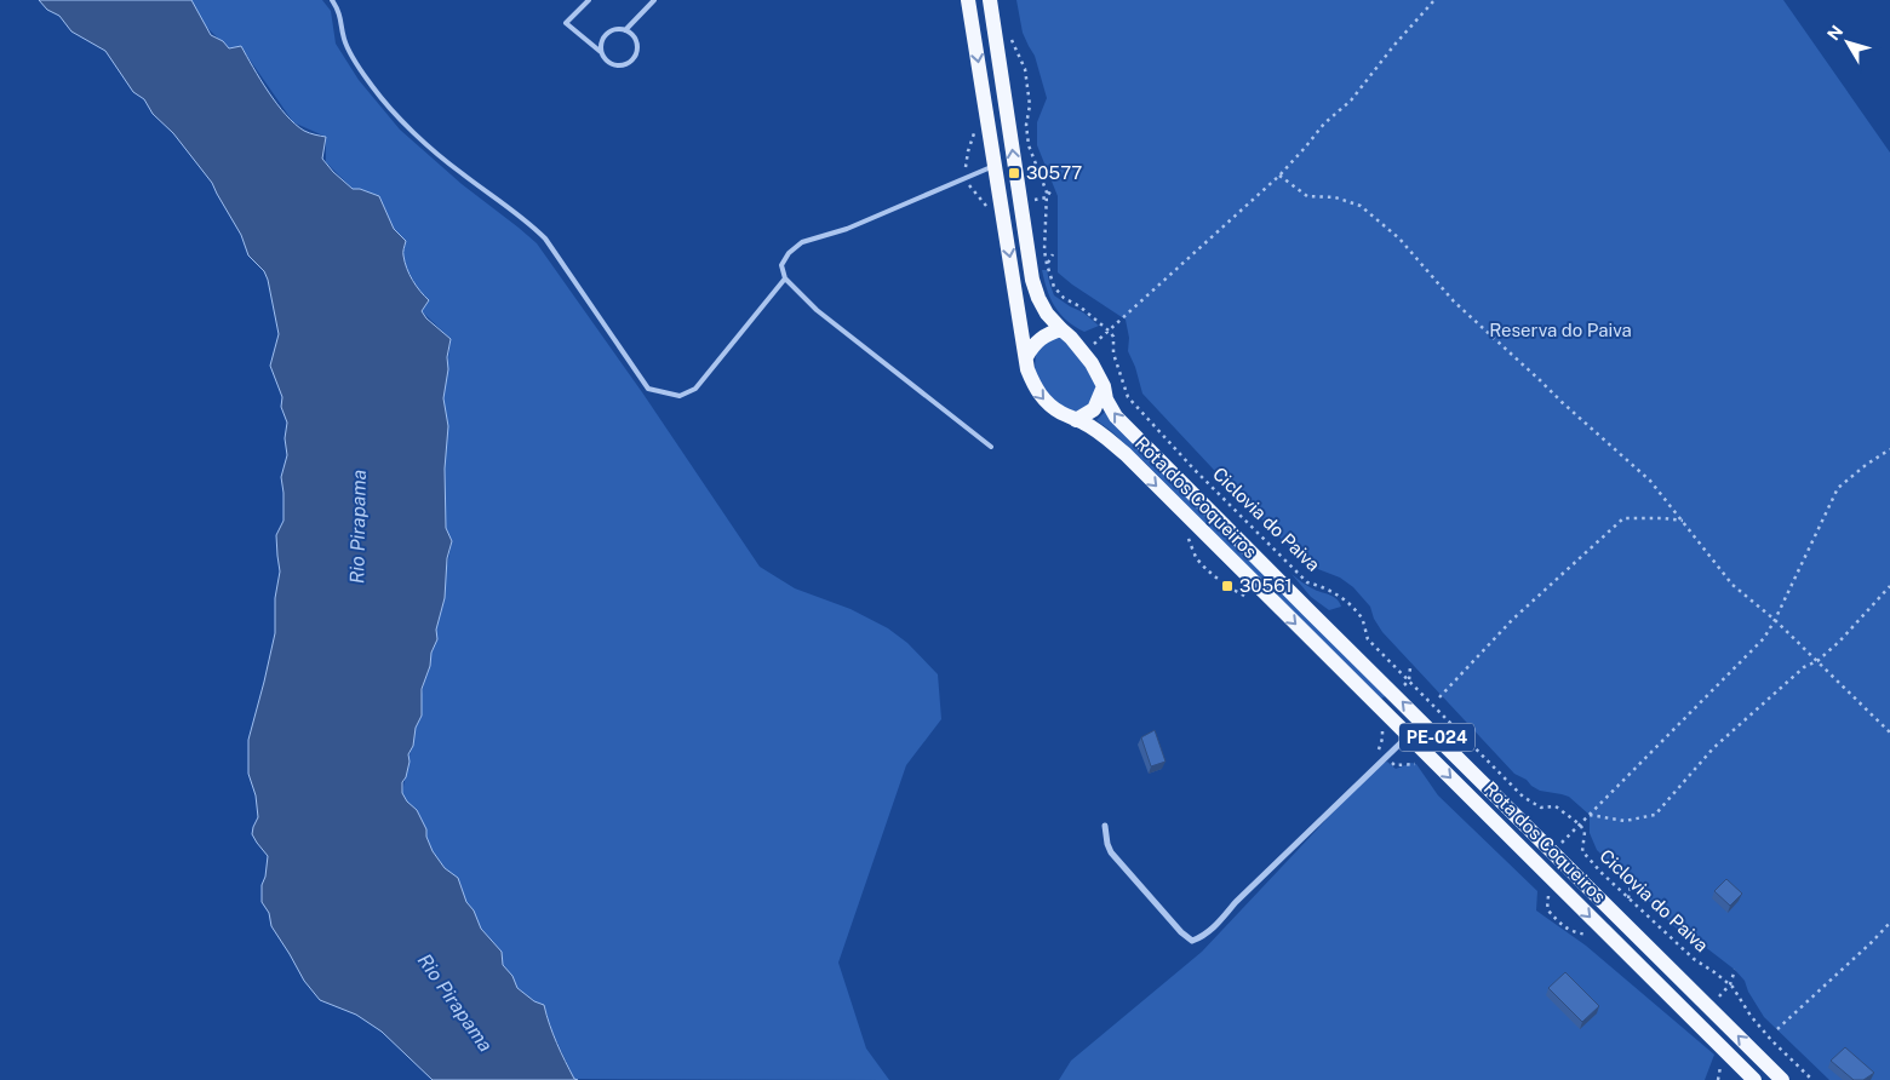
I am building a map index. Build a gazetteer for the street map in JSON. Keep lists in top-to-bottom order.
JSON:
{
  "streets": {
    "main road": ["Rota dos Coqueiros", "PE-024"],
    "path": ["Ciclovia do Paiva"]
  },
  "water": ["Rio Pirapama"],
  "parks": ["Reserva do Paiva"],
  "places": {
    "transit": ["30577", "30561"]
  },
  "north": "top left"
}
